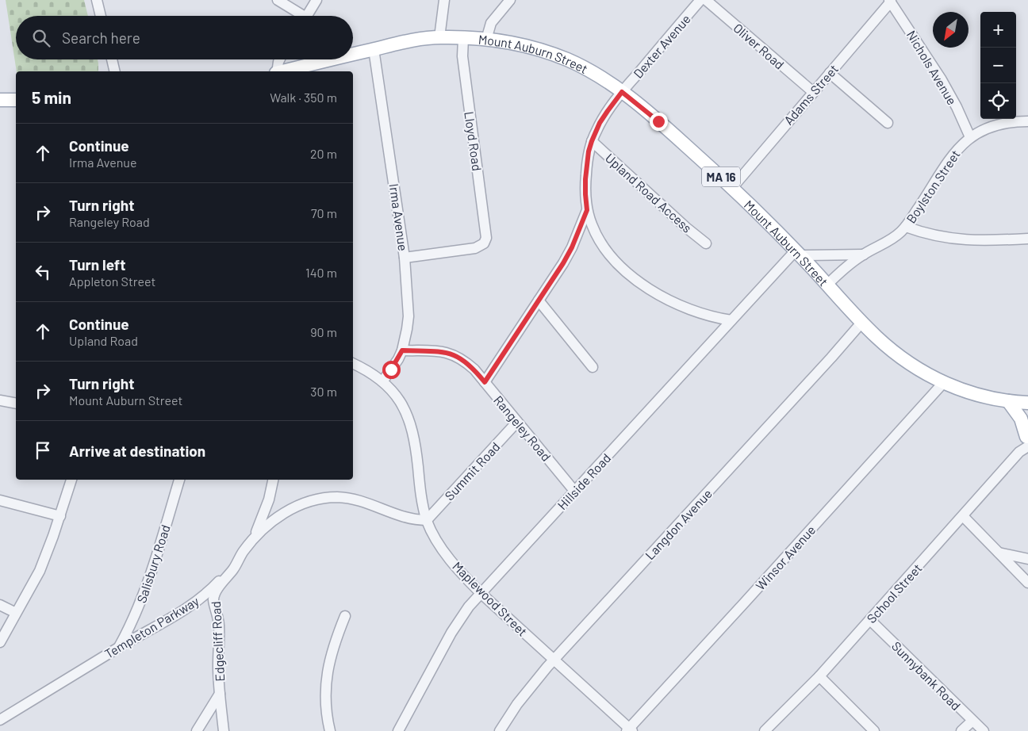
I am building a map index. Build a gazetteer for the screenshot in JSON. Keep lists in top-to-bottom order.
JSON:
{
  "streets": {
    "main road": ["Mount Auburn Street", "MA 16"],
    "street": [
      "Dexter Avenue",
      "Oliver Road",
      "Nichols Avenue",
      "Adams Street",
      "Lloyd Road",
      "Boylston Street",
      "Upland Road Access",
      "Irma Avenue",
      "Rangeley Road",
      "Summit Road",
      "Hillside Road",
      "Langdon Avenue",
      "Winsor Avenue",
      "Salisbury Road",
      "School Street",
      "Maplewood Street",
      "Templeton Parkway",
      "Edgecliff Road",
      "Sunnybank Road"
    ]
  },
  "crossings": [
    ["Dexter Avenue", "Mount Auburn Street"],
    ["Dexter Avenue", "Upland Road Access"],
    ["Oliver Road", "Adams Street"],
    ["Mount Auburn Street", "Adams Street"],
    ["Mount Auburn Street", "Lloyd Road"],
    ["Mount Auburn Street", "Boylston Street"],
    ["Mount Auburn Street", "Irma Avenue"],
    ["Mount Auburn Street", "Hillside Road"],
    ["Mount Auburn Street", "Langdon Avenue"],
    ["Mount Auburn Street", "Winsor Avenue"],
    ["Nichols Avenue", "Adams Street"],
    ["Nichols Avenue", "Boylston Street"],
    ["Lloyd Road", "Irma Avenue"],
    ["Boylston Street", "Hillside Road"],
    ["Irma Avenue", "Rangeley Road"],
    ["Irma Avenue", "Maplewood Street"],
    ["Rangeley Road", "Summit Road"],
    ["Rangeley Road", "Hillside Road"],
    ["Summit Road", "Maplewood Street"],
    ["Summit Road", "Edgecliff Road"],
    ["Hillside Road", "Maplewood Street"],
    ["Langdon Avenue", "Maplewood Street"],
    ["Winsor Avenue", "Maplewood Street"],
    ["Salisbury Road", "Templeton Parkway"],
    ["School Street", "Sunnybank Road"],
    ["Maplewood Street", "Edgecliff Road"],
    ["Templeton Parkway", "Edgecliff Road"]
  ],
  "north": "bottom left",
  "page": {
    "map_buttons": ["+", "−"],
    "search": "Search here",
    "heading": ["5 min", "Walk · 350 m"],
    "list": [
      ["Continue", "Irma Avenue", "20 m"],
      ["Turn right", "Rangeley Road", "70 m"],
      ["Turn left", "Appleton Street", "140 m"],
      ["Continue", "Upland Road", "90 m"],
      ["Turn right", "Mount Auburn Street", "30 m"],
      "Arrive at destination"
    ]
  }
}
